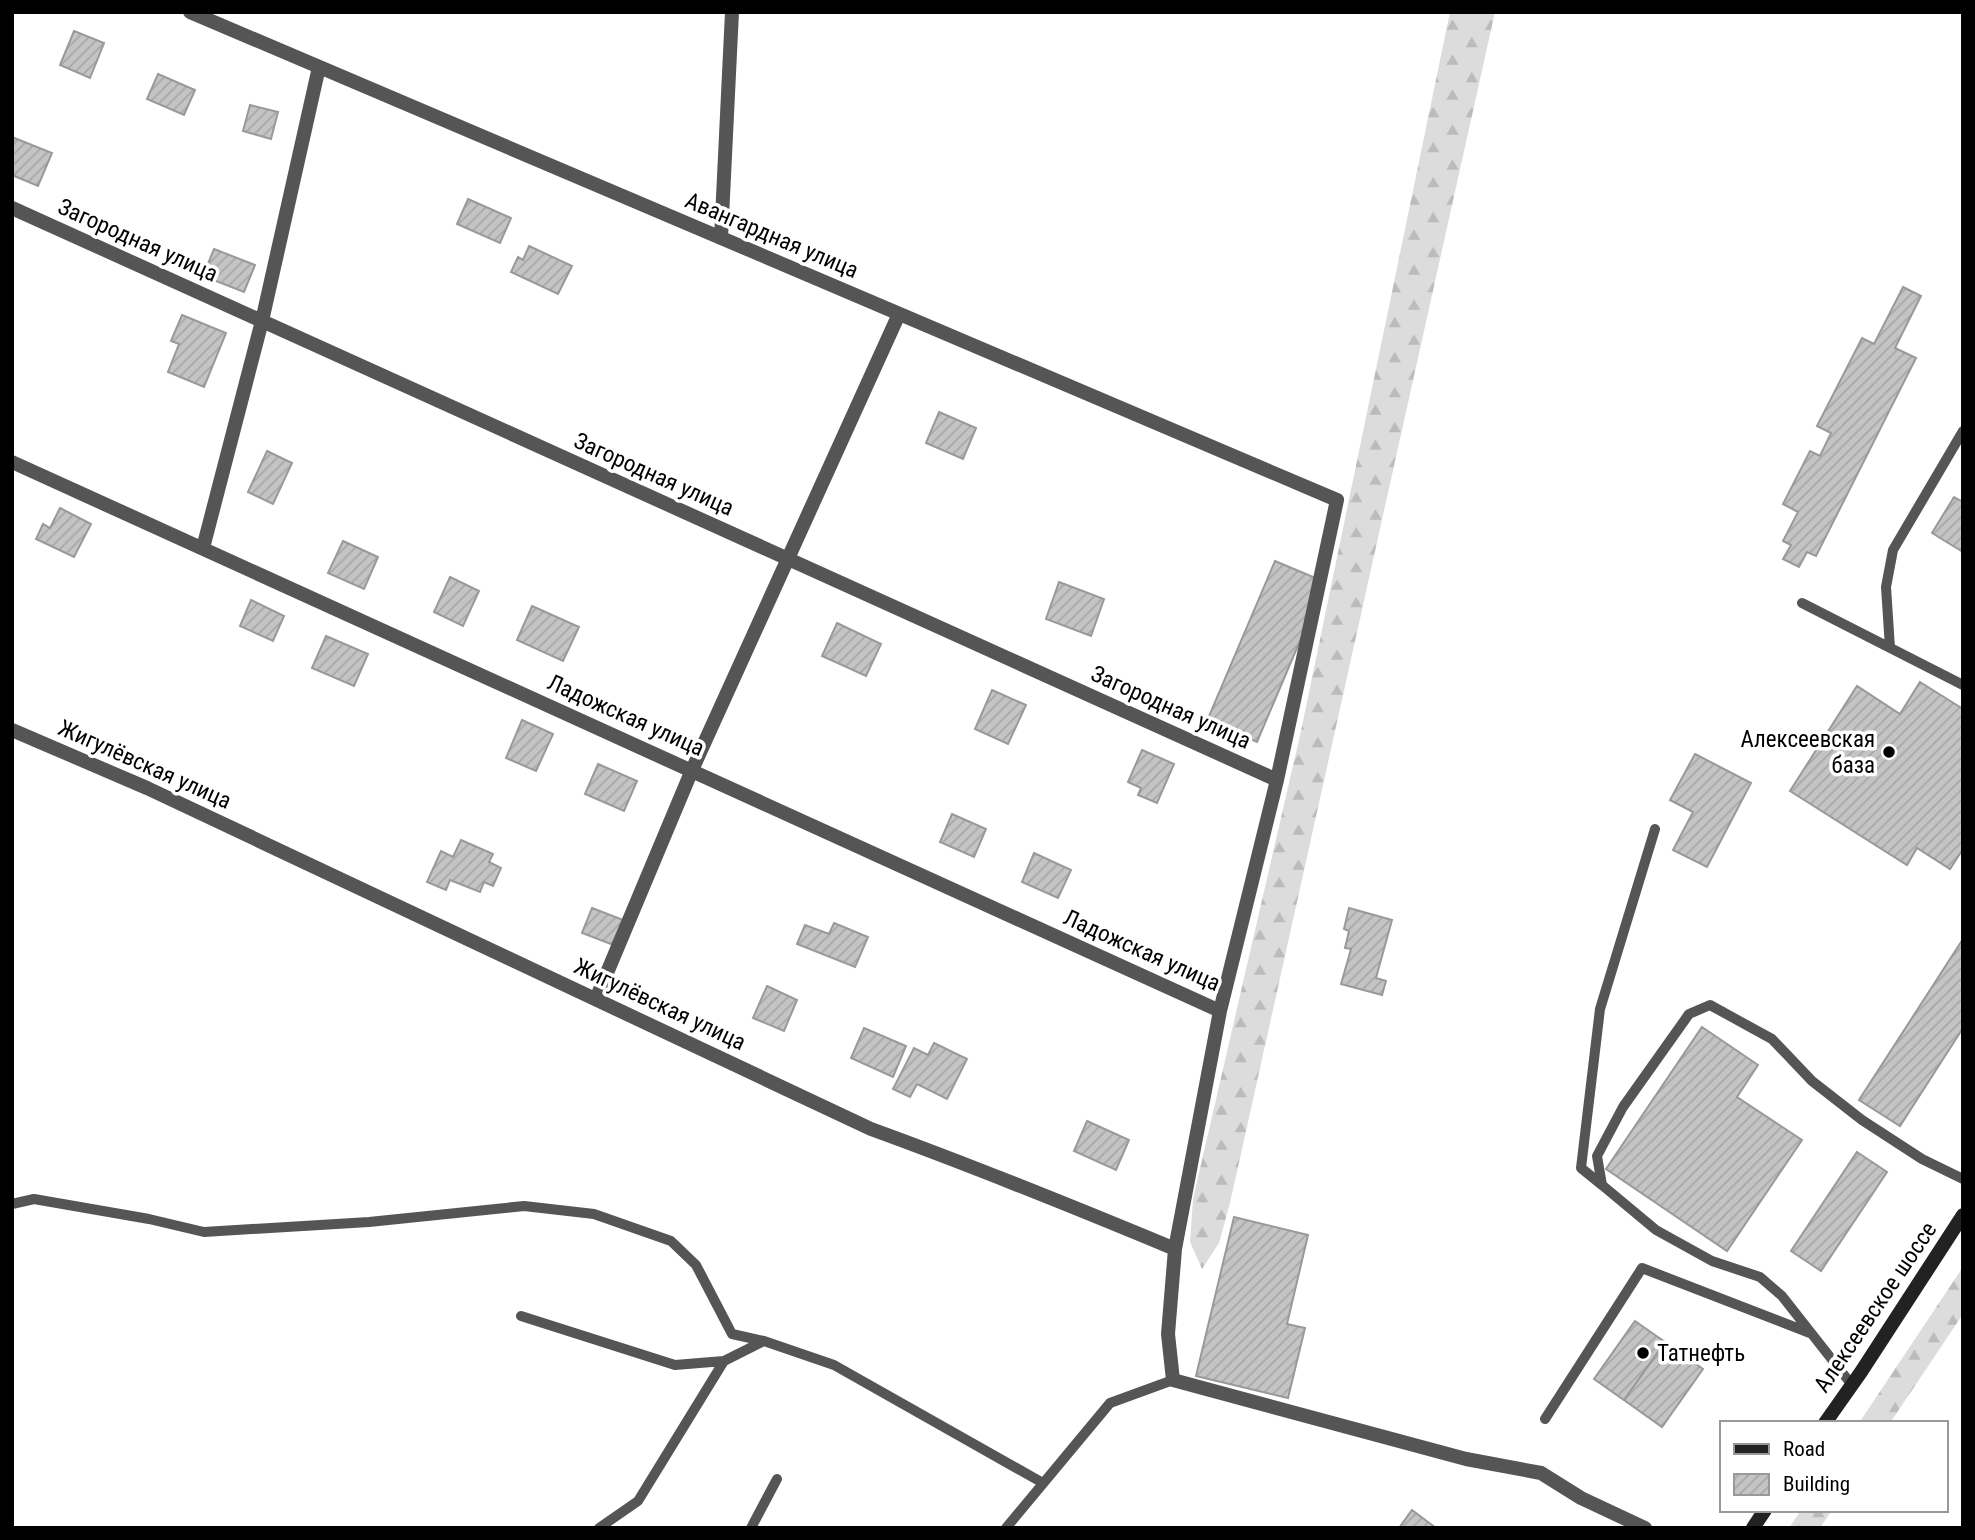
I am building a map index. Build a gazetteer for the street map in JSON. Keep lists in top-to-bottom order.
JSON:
{
  "streets": {
    "street": [
      "Авангардная улица",
      "Загородная улица",
      "Ладожская улица",
      "Жигулёвская улица",
      "Алексеевское шоссе"
    ]
  },
  "crossings": [
    ["Авангардная улица", "Загородная улица"]
  ],
  "places": ["Алексеевская база", "Татнефть"],
  "legend": ["Road", "Building"]
}
